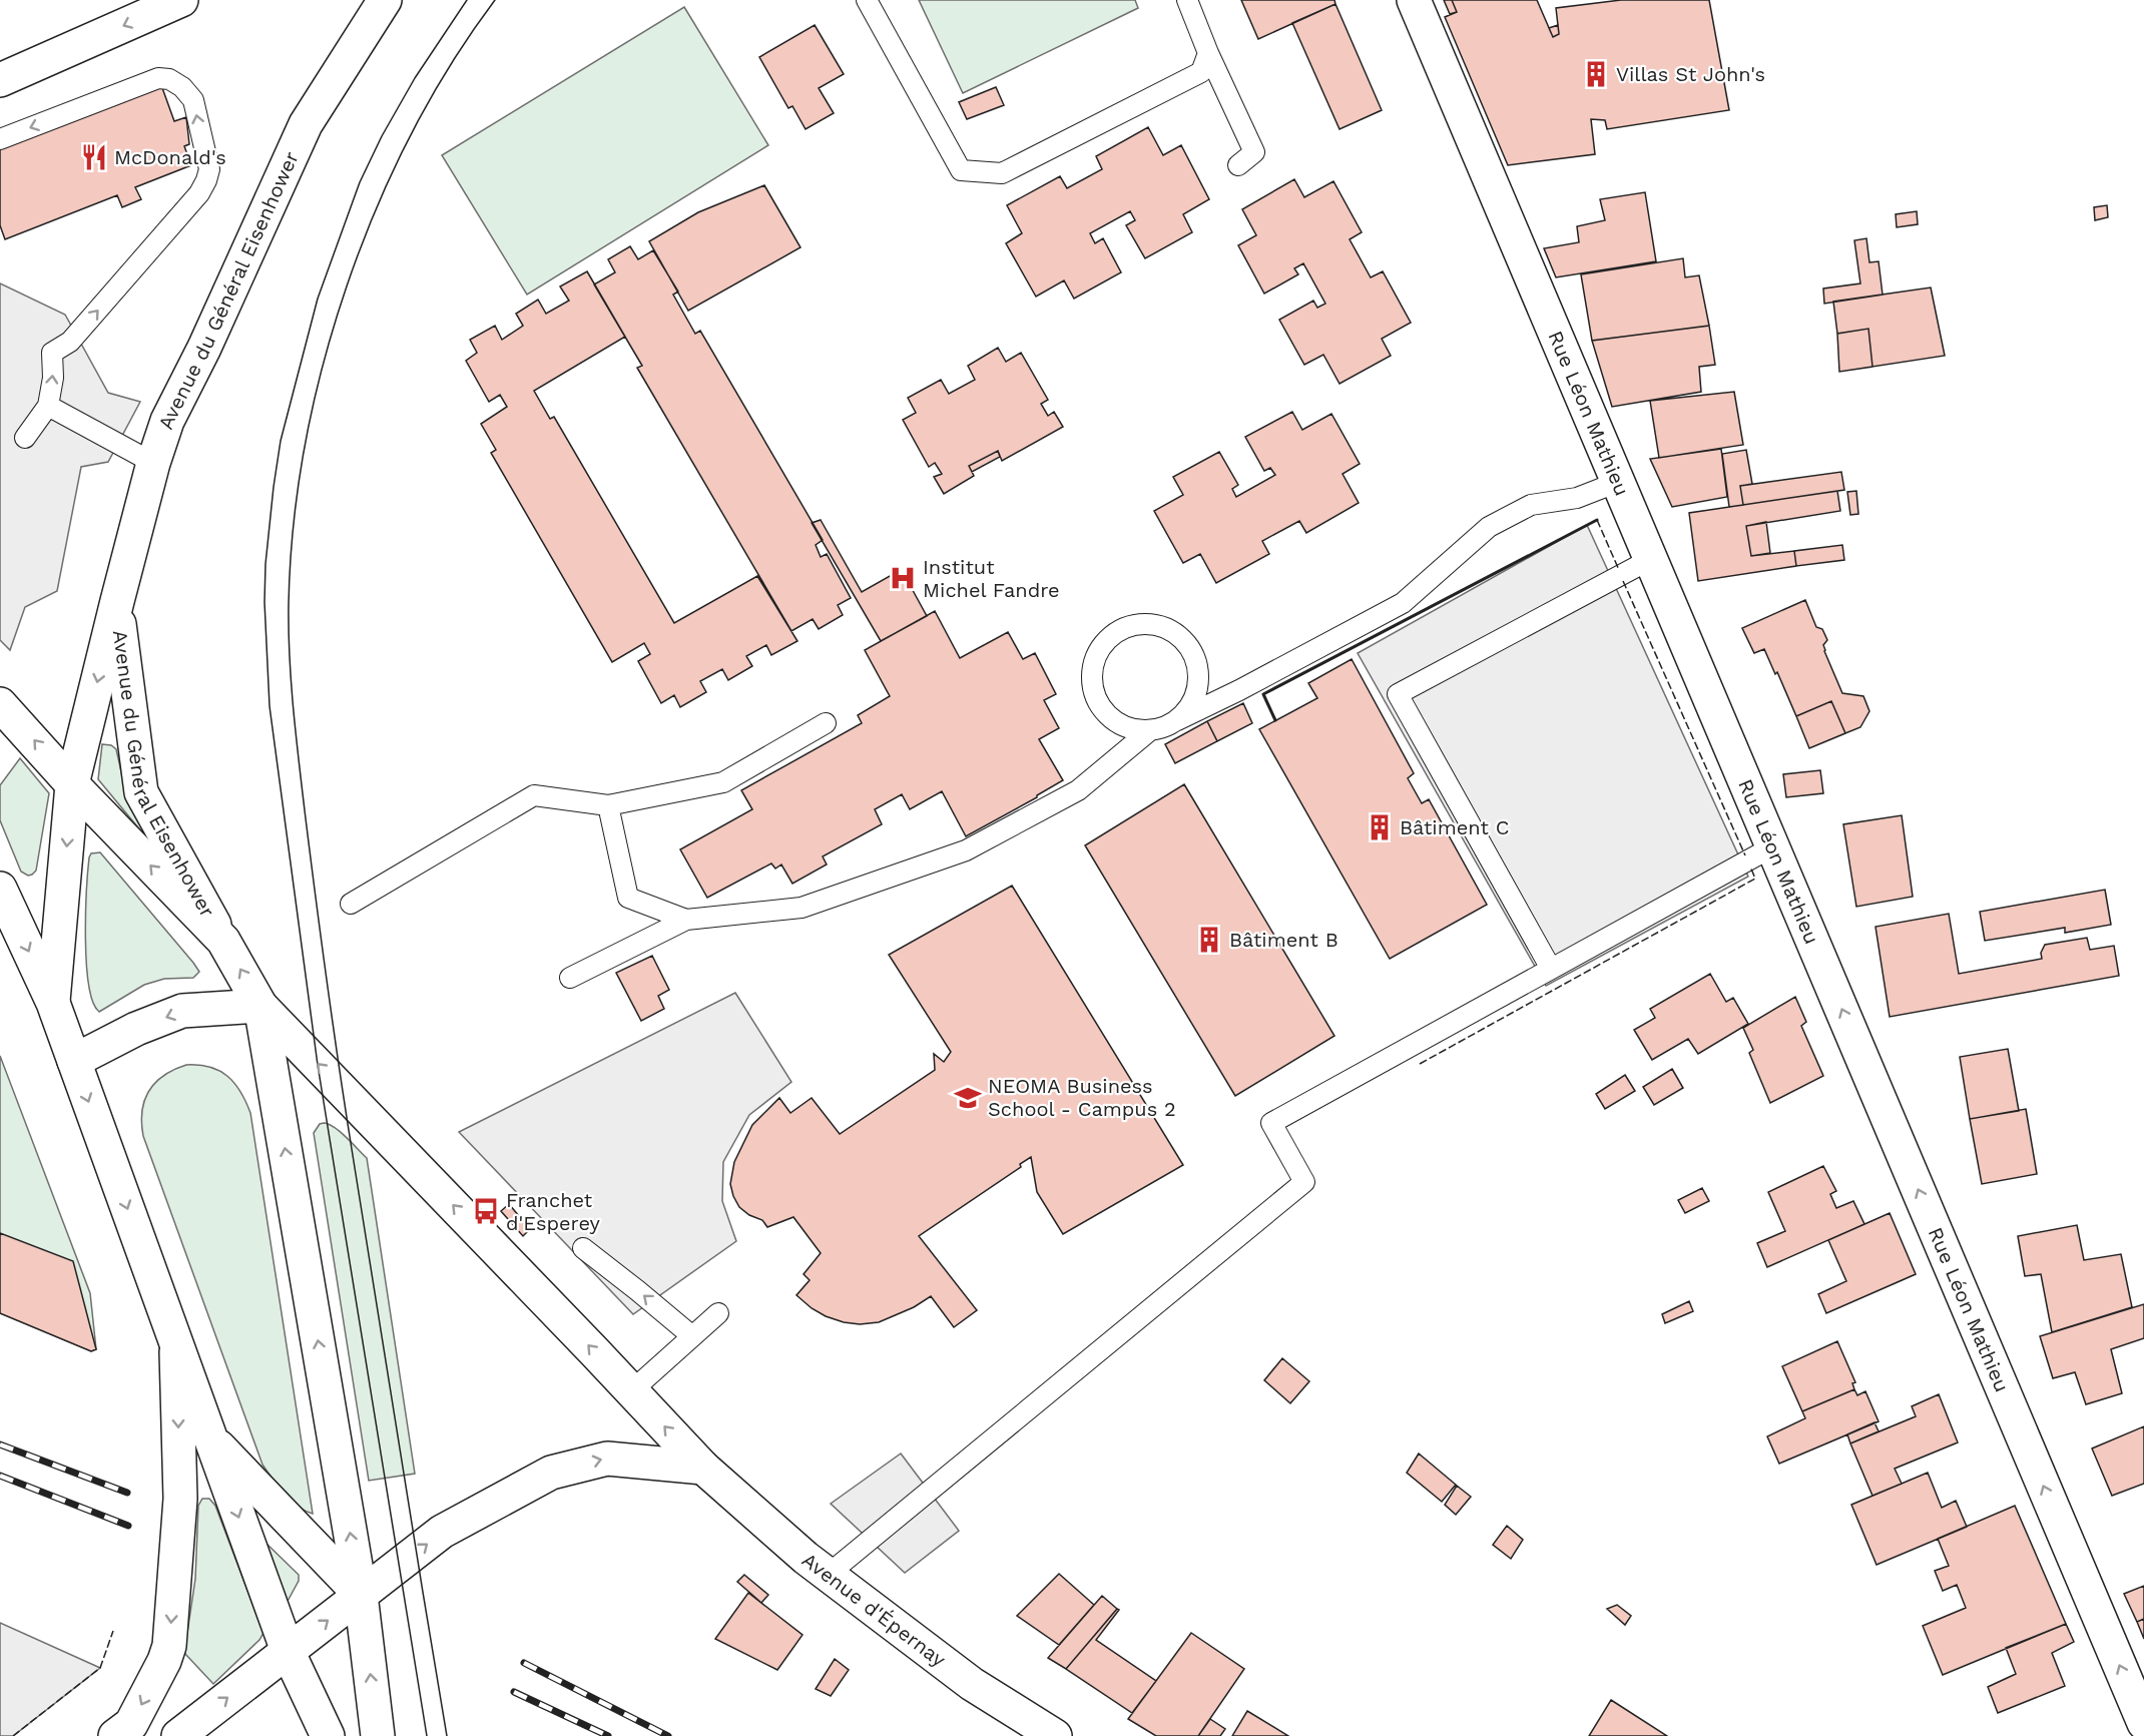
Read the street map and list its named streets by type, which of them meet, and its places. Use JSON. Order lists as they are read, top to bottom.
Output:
{
  "streets": {
    "main road": ["Avenue du Général Eisenhower", "Rue Léon Mathieu", "Avenue d'Épernay"]
  },
  "one_way": ["Rue Léon Mathieu"],
  "places": {
    "building": ["Villas St John's", "Bâtiment C", "Bâtiment B"],
    "restaurant": ["McDonald's"],
    "hospital": ["Institut Michel Fandre"],
    "school or university": ["NEOMA Business School - Campus 2"],
    "bus stop": ["Franchet d'Esperey"]
  }
}
